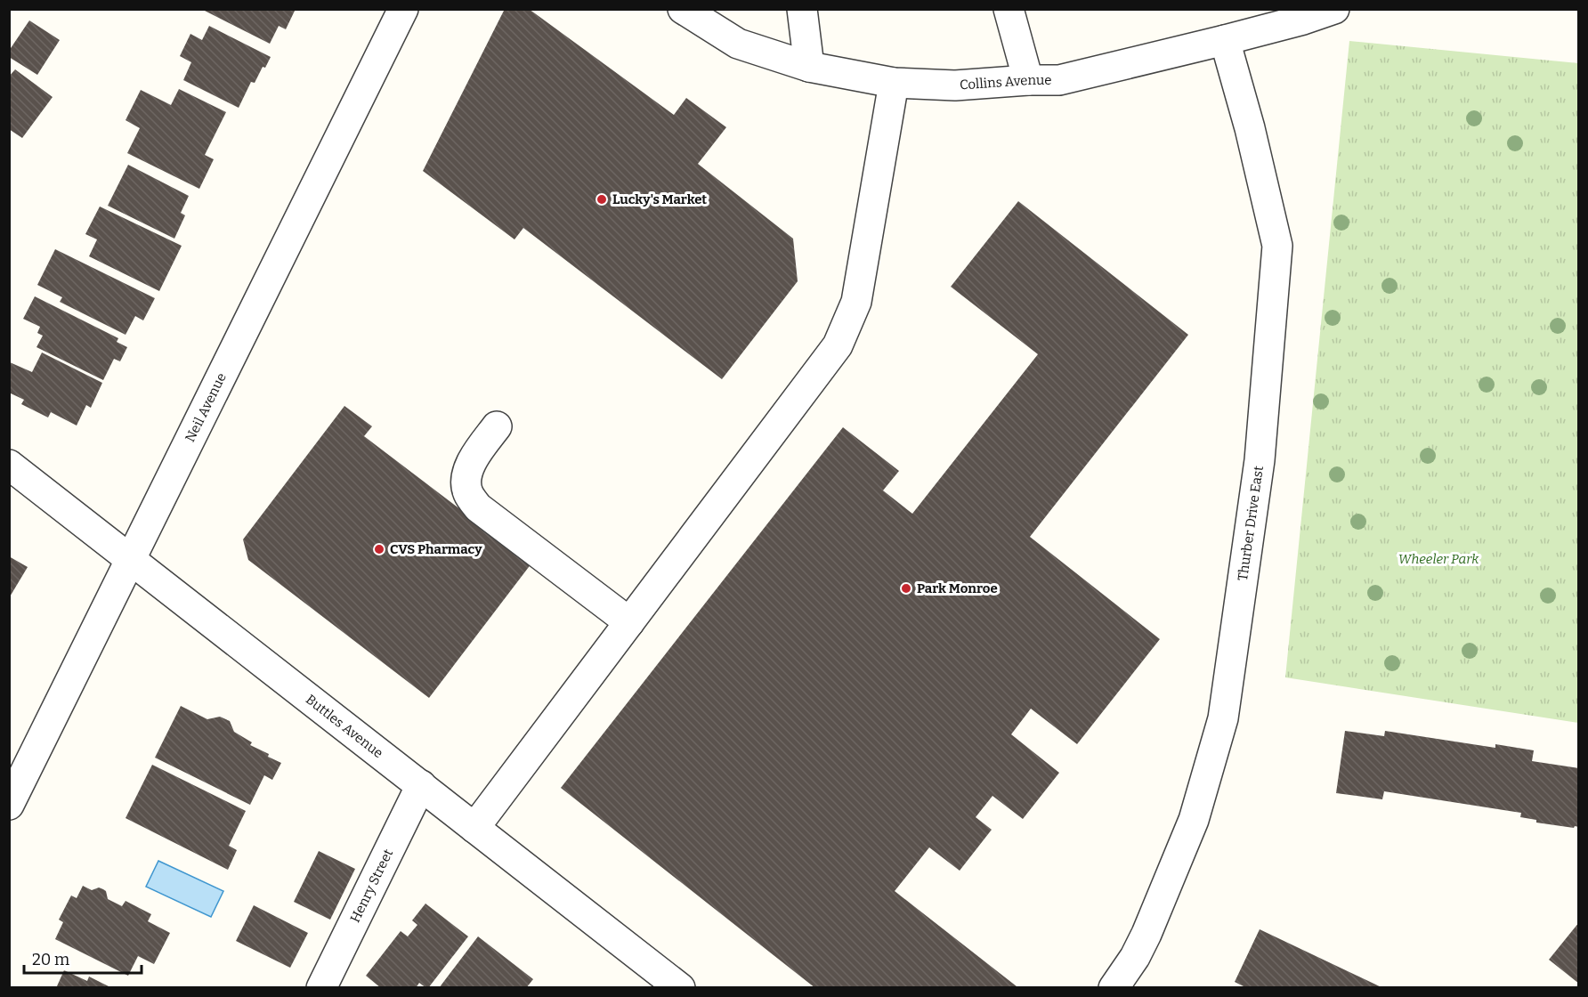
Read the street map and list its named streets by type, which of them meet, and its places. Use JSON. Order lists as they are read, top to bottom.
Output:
{
  "streets": {
    "street": [
      "Collins Avenue",
      "Neil Avenue",
      "Thurber Drive East",
      "Buttles Avenue",
      "Henry Street"
    ]
  },
  "crossings": [
    ["Collins Avenue", "Thurber Drive East"],
    ["Neil Avenue", "Buttles Avenue"],
    ["Buttles Avenue", "Henry Street"]
  ],
  "parks": ["Wheeler Park"],
  "places": ["Lucky's Market", "CVS Pharmacy", "Park Monroe"],
  "scale_bar": "20 m"
}
